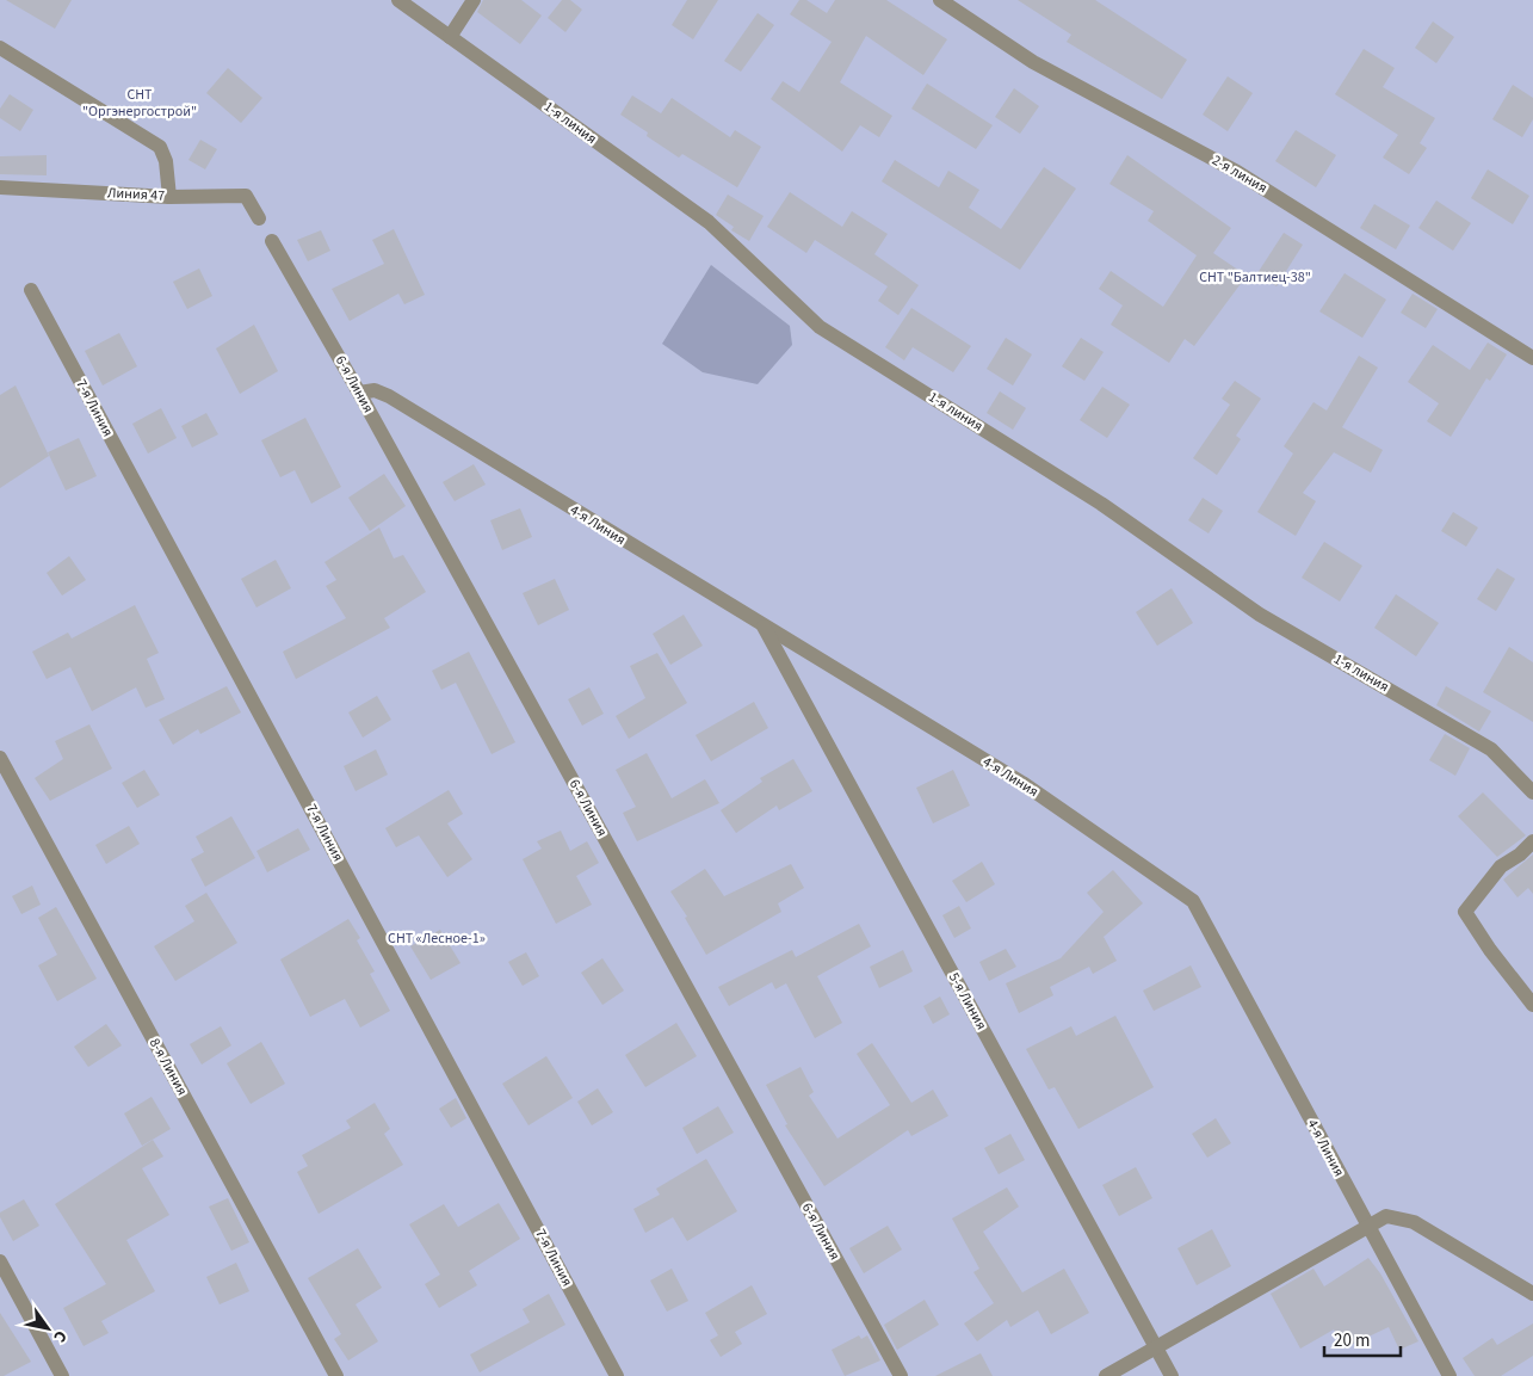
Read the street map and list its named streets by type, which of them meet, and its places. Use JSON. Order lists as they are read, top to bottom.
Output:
{
  "streets": {
    "street": [
      "1-я линия",
      "2-я линия",
      "Линия 47",
      "6-я Линия",
      "7-я Линия",
      "4-я Линия",
      "5-я Линия",
      "8-я Линия"
    ]
  },
  "crossings": [
    ["6-я Линия", "4-я Линия"],
    ["4-я Линия", "5-я Линия"]
  ],
  "parks": ["СНТ \"Оргэнергострой\"", "СНТ \"Балтиец-38\"", "СНТ «Лесное-1»"],
  "scale_bar": "20 m",
  "north": "bottom right"
}
